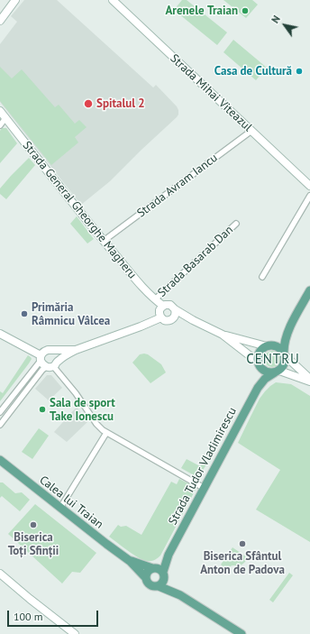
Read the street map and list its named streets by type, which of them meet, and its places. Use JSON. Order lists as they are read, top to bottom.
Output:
{
  "streets": {
    "main road": ["Strada Tudor Vladimirescu", "Calea lui Traian"],
    "street": [
      "Strada Mihai Viteazul",
      "Strada Avram Iancu",
      "Strada General Gheorghe Magheru",
      "Strada Basarab Dan"
    ]
  },
  "crossings": [
    ["Strada Mihai Viteazul", "Strada Avram Iancu"],
    ["Strada Avram Iancu", "Strada General Gheorghe Magheru"],
    ["Strada General Gheorghe Magheru", "Strada Basarab Dan"],
    ["Strada Tudor Vladimirescu", "Calea lui Traian"]
  ],
  "districts": ["CENTRU"],
  "places": [
    "Arenele Traian",
    "Casa de Cultură",
    "Spitalul 2",
    "Primăria Râmnicu Vâlcea",
    "Sala de sport Take Ionescu",
    "Biserica Toți Sfinții",
    "Biserica Sfântul Anton de Padova"
  ],
  "scale_bar": "100 m",
  "north": "top left"
}
